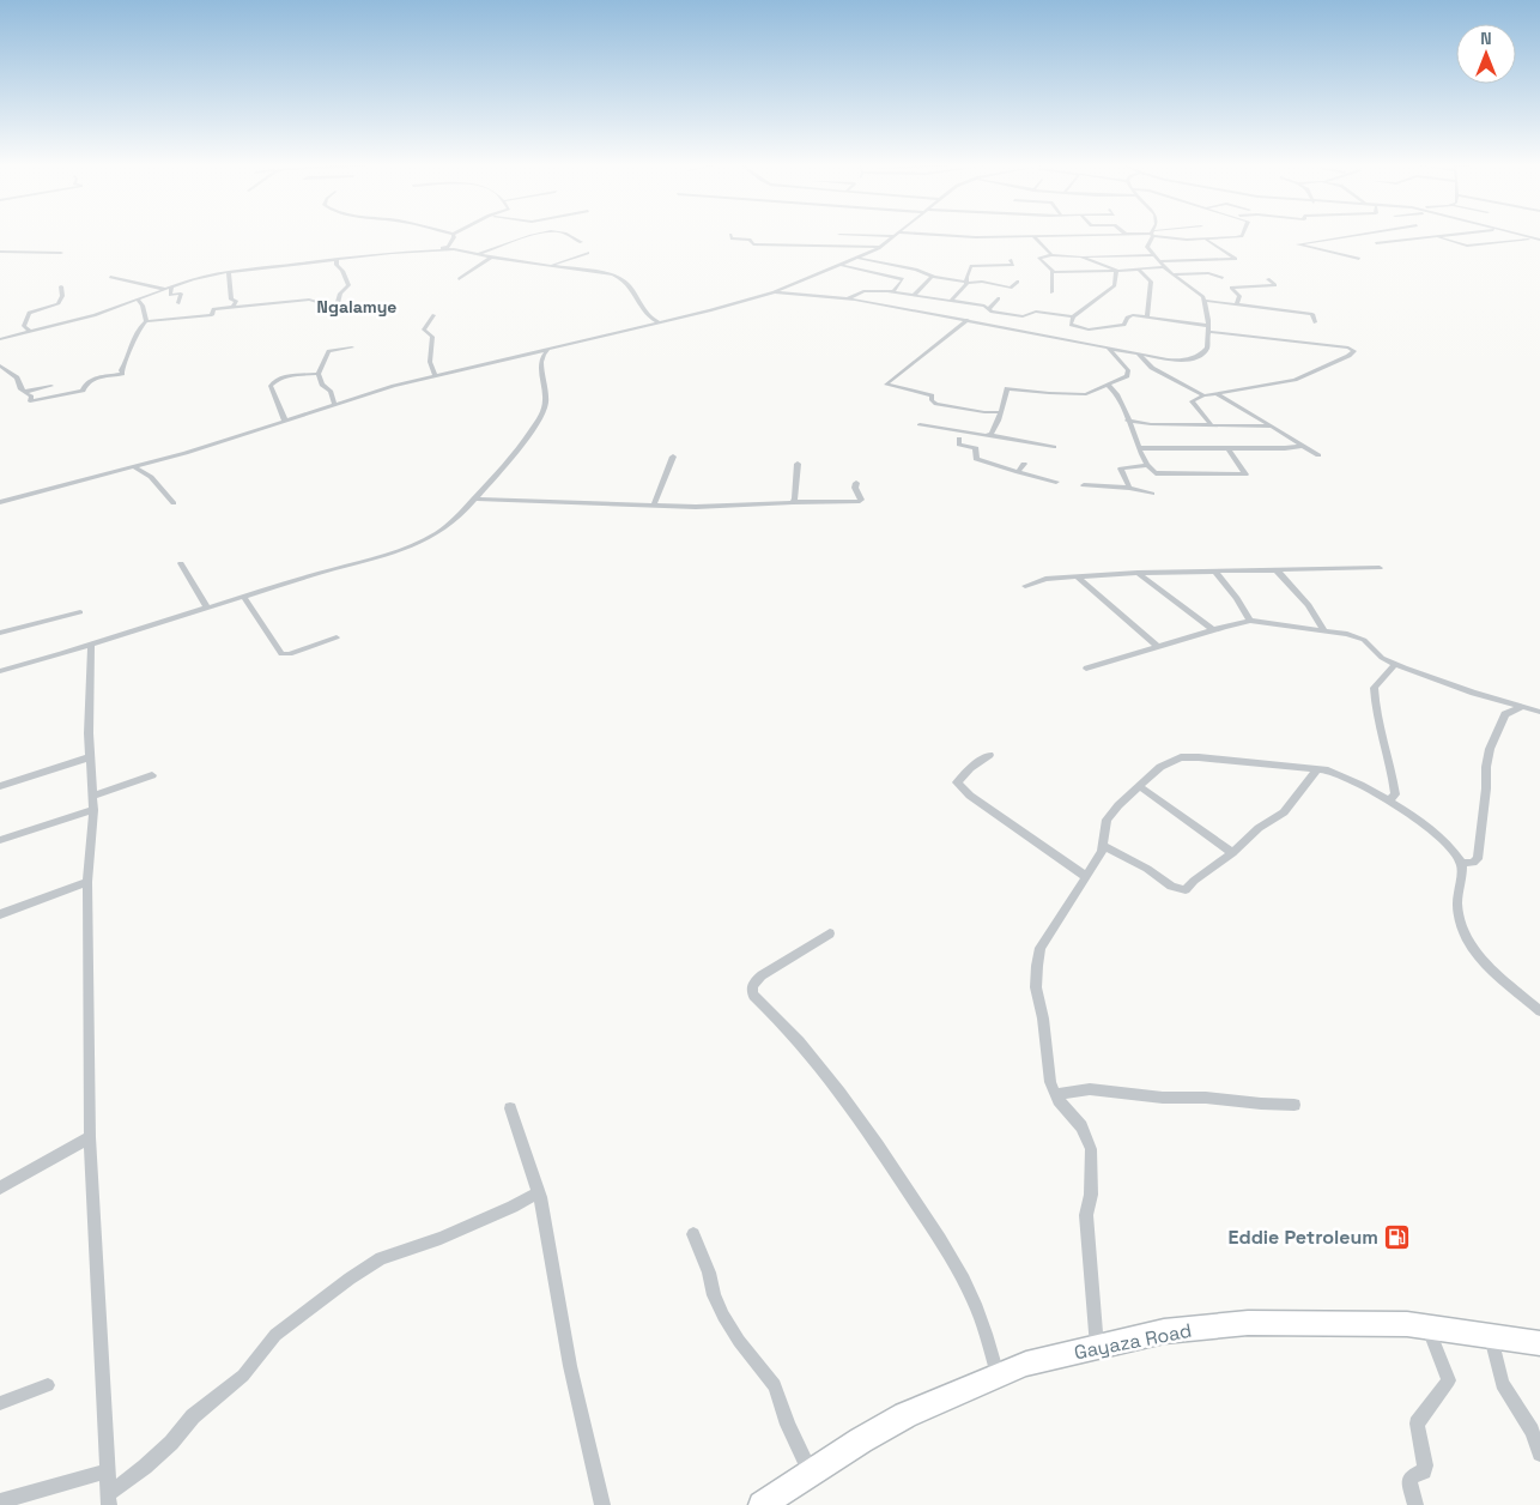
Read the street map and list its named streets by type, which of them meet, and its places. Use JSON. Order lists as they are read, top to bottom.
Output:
{
  "streets": {
    "main road": ["Gayaza Road"]
  },
  "districts": ["Ngalamye"],
  "places": {
    "fuel station": ["Eddie Petroleum"]
  },
  "north": "top"
}
